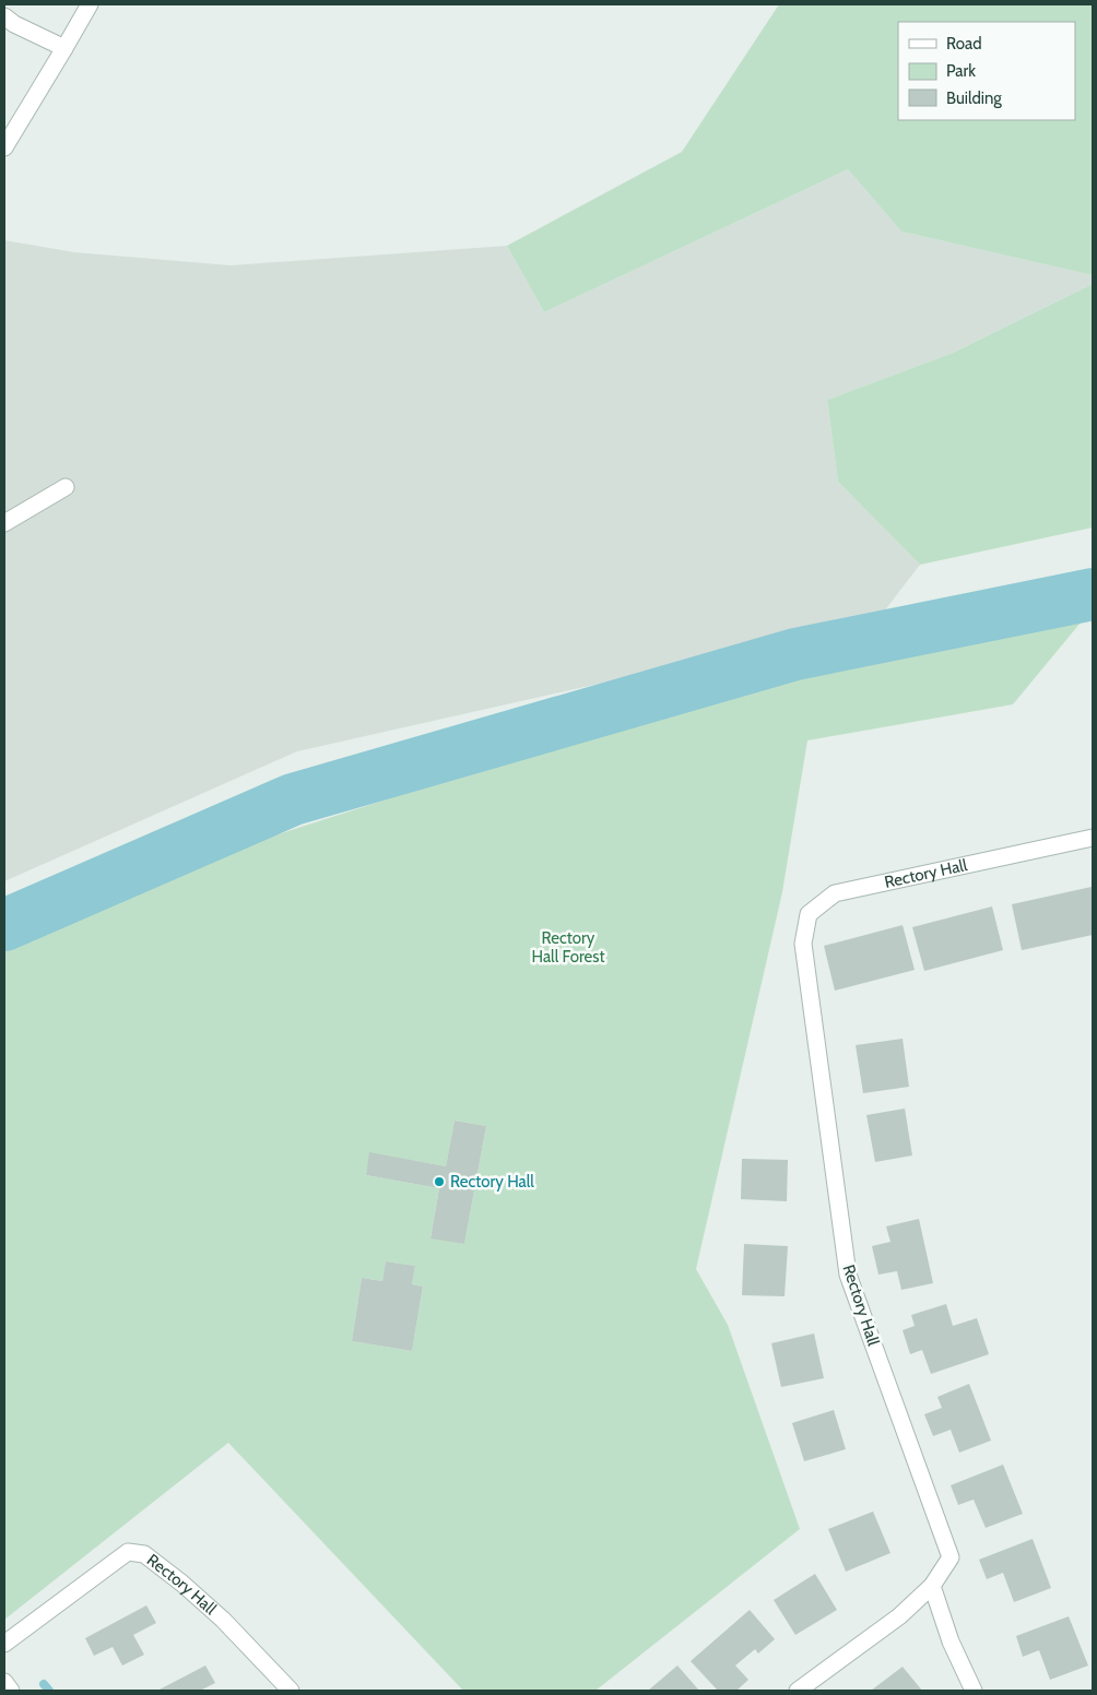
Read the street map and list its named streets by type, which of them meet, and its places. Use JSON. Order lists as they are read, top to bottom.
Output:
{
  "streets": {
    "street": ["Rectory Hall"]
  },
  "parks": ["Rectory Hall Forest"],
  "places": ["Rectory Hall"],
  "legend": ["Road", "Park", "Building"]
}
